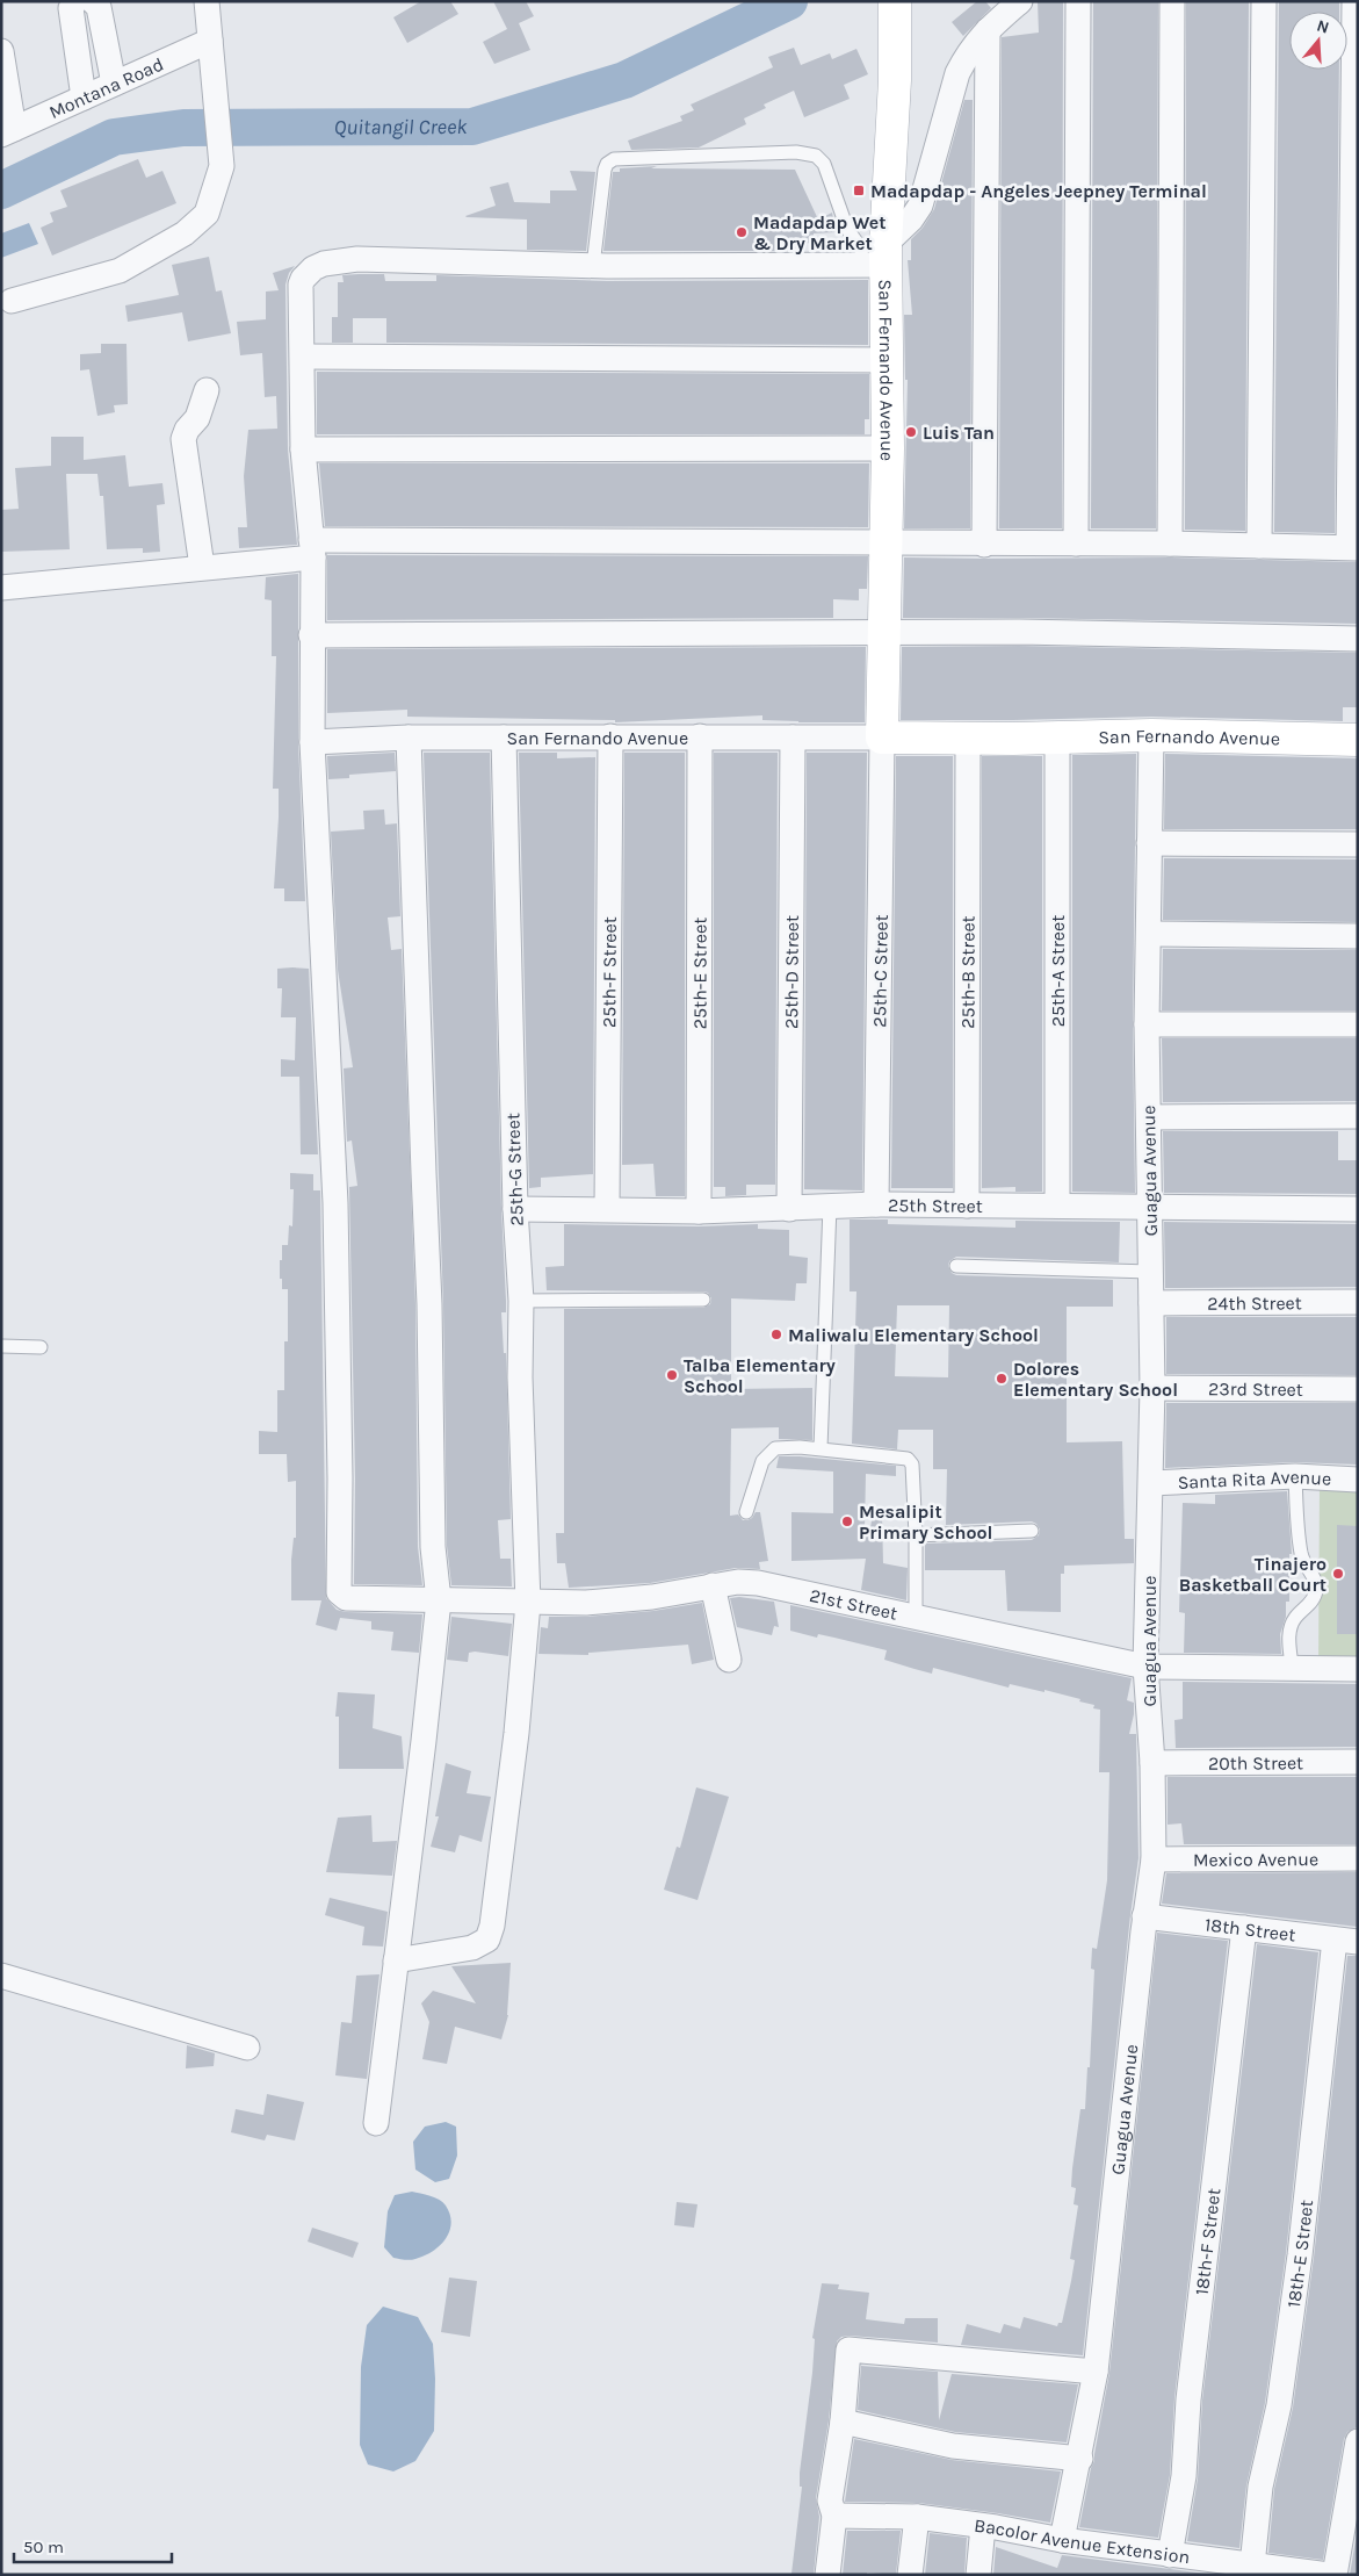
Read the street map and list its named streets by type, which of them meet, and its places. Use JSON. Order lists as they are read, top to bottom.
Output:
{
  "streets": {
    "main road": ["San Fernando Avenue"],
    "street": [
      "Montana Road",
      "25th-C Street",
      "25th-A Street",
      "25th-B Street",
      "25th-F Street",
      "25th-E Street",
      "25th-D Street",
      "25th-G Street",
      "Guagua Avenue",
      "25th Street",
      "24th Street",
      "23rd Street",
      "Santa Rita Avenue",
      "21st Street",
      "20th Street",
      "Mexico Avenue",
      "18th Street",
      "18th-F Street",
      "18th-E Street",
      "Bacolor Avenue Extension"
    ]
  },
  "crossings": [
    ["San Fernando Avenue", "25th-C Street"],
    ["San Fernando Avenue", "25th-A Street"],
    ["San Fernando Avenue", "25th-B Street"],
    ["San Fernando Avenue", "25th-F Street"],
    ["San Fernando Avenue", "25th-E Street"],
    ["San Fernando Avenue", "25th-D Street"],
    ["San Fernando Avenue", "25th-G Street"],
    ["San Fernando Avenue", "Guagua Avenue"],
    ["San Fernando Avenue", "21st Street"],
    ["25th-C Street", "25th Street"],
    ["25th-A Street", "25th Street"],
    ["25th-B Street", "25th Street"],
    ["25th-F Street", "25th Street"],
    ["25th-E Street", "25th Street"],
    ["25th-D Street", "25th Street"],
    ["25th-G Street", "25th Street"],
    ["25th-G Street", "21st Street"],
    ["Guagua Avenue", "25th Street"],
    ["Guagua Avenue", "24th Street"],
    ["Guagua Avenue", "23rd Street"],
    ["Guagua Avenue", "Santa Rita Avenue"],
    ["Guagua Avenue", "21st Street"],
    ["Guagua Avenue", "20th Street"],
    ["Guagua Avenue", "Mexico Avenue"],
    ["Guagua Avenue", "18th Street"],
    ["Guagua Avenue", "Bacolor Avenue Extension"],
    ["18th Street", "18th-F Street"],
    ["18th Street", "18th-E Street"],
    ["18th-F Street", "Bacolor Avenue Extension"],
    ["18th-E Street", "Bacolor Avenue Extension"]
  ],
  "water": ["Quitangil Creek"],
  "places": {
    "transit": ["Madapdap - Angeles Jeepney Terminal"],
    "other": [
      "Madapdap Wet & Dry Market",
      "Luis Tan",
      "Maliwalu Elementary School",
      "Talba Elementary School",
      "Dolores Elementary School",
      "Mesalipit Primary School",
      "Tinajero Basketball Court"
    ]
  },
  "scale_bar": "50 m",
  "north": "top"
}
